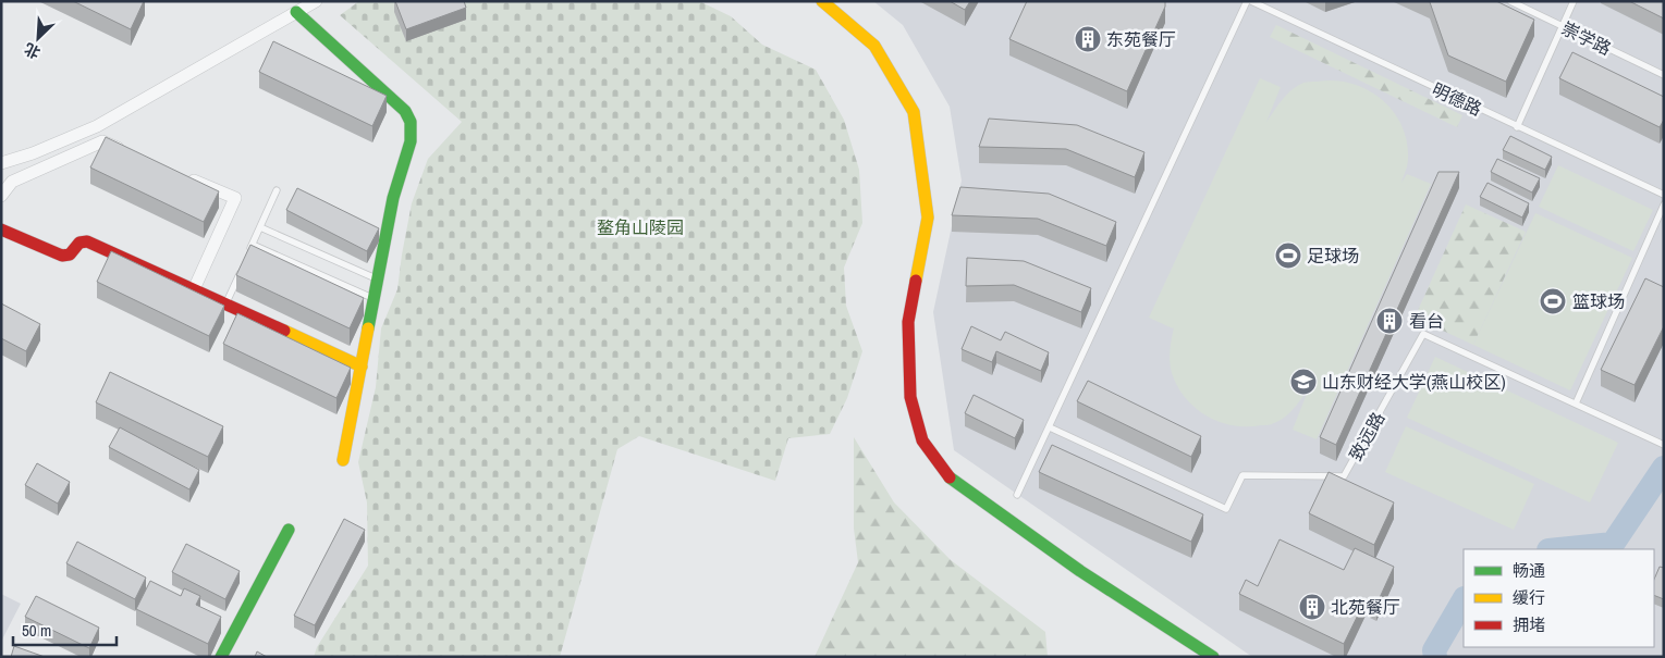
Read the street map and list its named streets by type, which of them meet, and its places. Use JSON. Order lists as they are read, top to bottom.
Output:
{
  "streets": {
    "lane": ["崇学路", "明德路", "致远路"]
  },
  "parks": ["鳌角山陵园"],
  "places": {
    "building": ["东苑餐厅", "看台", "北苑餐厅"],
    "sports": ["足球场", "篮球场"],
    "school or university": ["山东财经大学(燕山校区)"]
  },
  "legend": ["畅通", "缓行", "拥堵"],
  "scale_bar": "50 m",
  "north": "bottom left"
}
